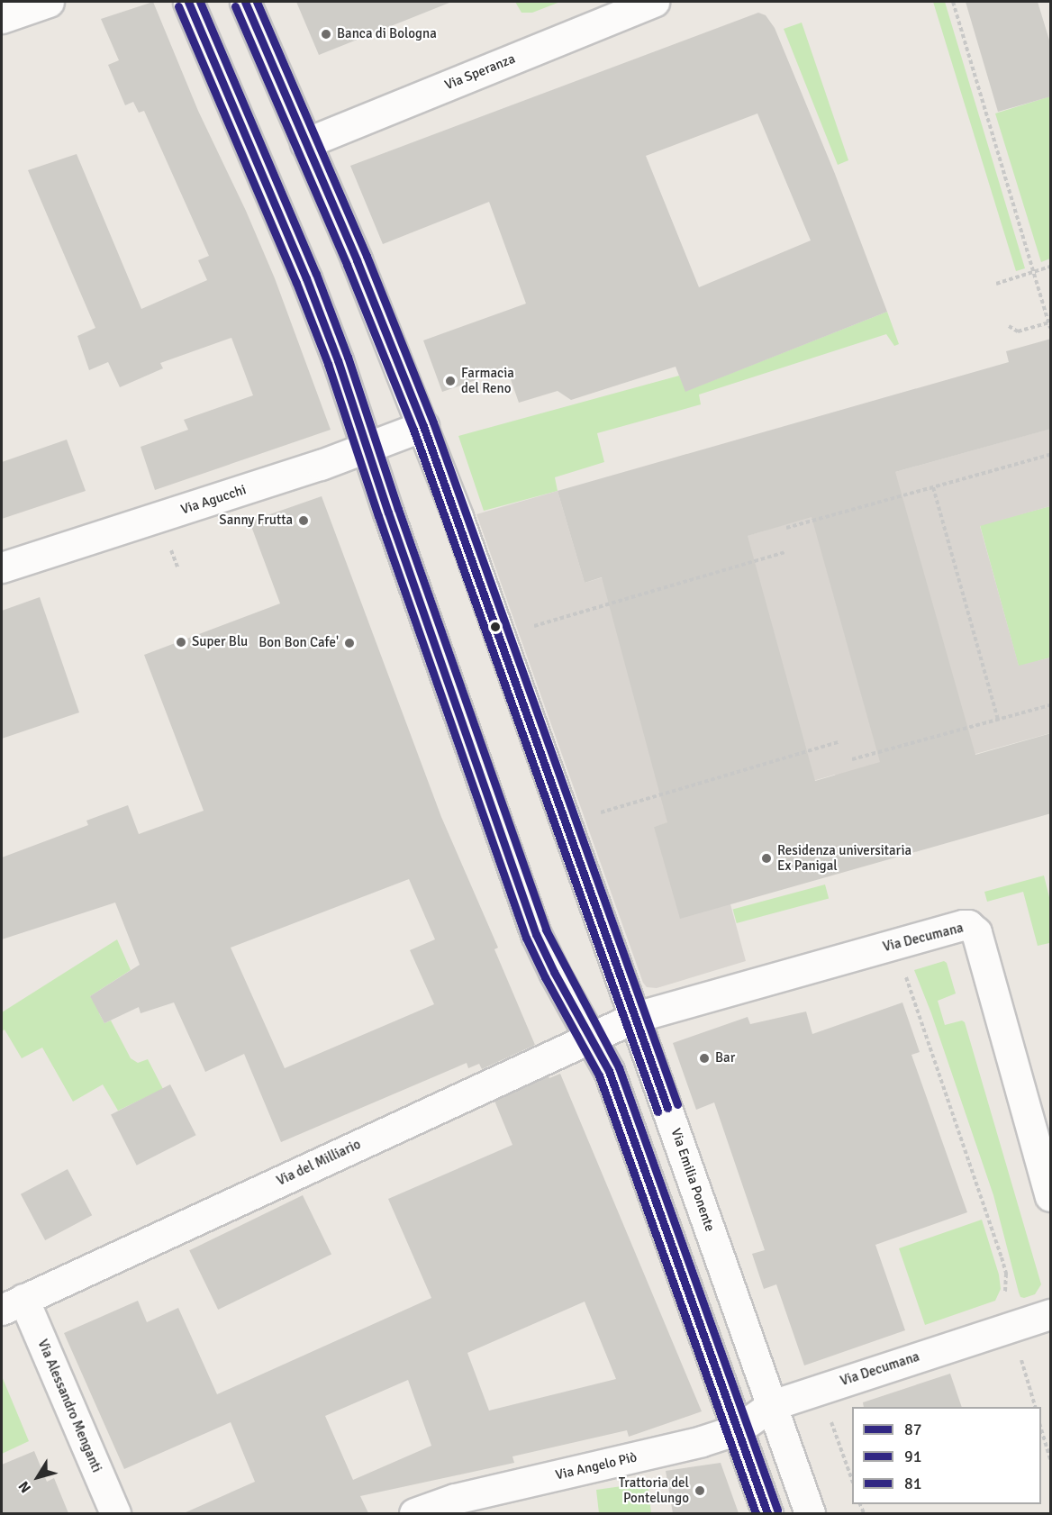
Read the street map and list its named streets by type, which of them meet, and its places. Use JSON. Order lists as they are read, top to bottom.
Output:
{
  "streets": {
    "main road": [
      "Via Speranza",
      "Via Agucchi",
      "Via Decumana",
      "Via del Milliario",
      "Via Emilia Ponente",
      "Via Alessandro Menganti",
      "Via Angelo Piò"
    ]
  },
  "crossings": [
    ["Via Speranza", "Via Emilia Ponente"],
    ["Via Agucchi", "Via Emilia Ponente"],
    ["Via Decumana", "Via del Milliario"],
    ["Via Decumana", "Via Emilia Ponente"],
    ["Via Decumana", "Via Angelo Piò"],
    ["Via del Milliario", "Via Emilia Ponente"],
    ["Via del Milliario", "Via Alessandro Menganti"],
    ["Via Emilia Ponente", "Via Angelo Piò"]
  ],
  "places": [
    "Banca di Bologna",
    "Farmacia del Reno",
    "Sanny Frutta",
    "Super Blu",
    "Bon Bon Cafe'",
    "Residenza universitaria Ex Panigal",
    "Bar",
    "Trattoria del Pontelungo"
  ],
  "lines": ["transit line 87", "transit line 81", "transit line 91"],
  "legend": ["87", "91", "81"],
  "north": "bottom left"
}
